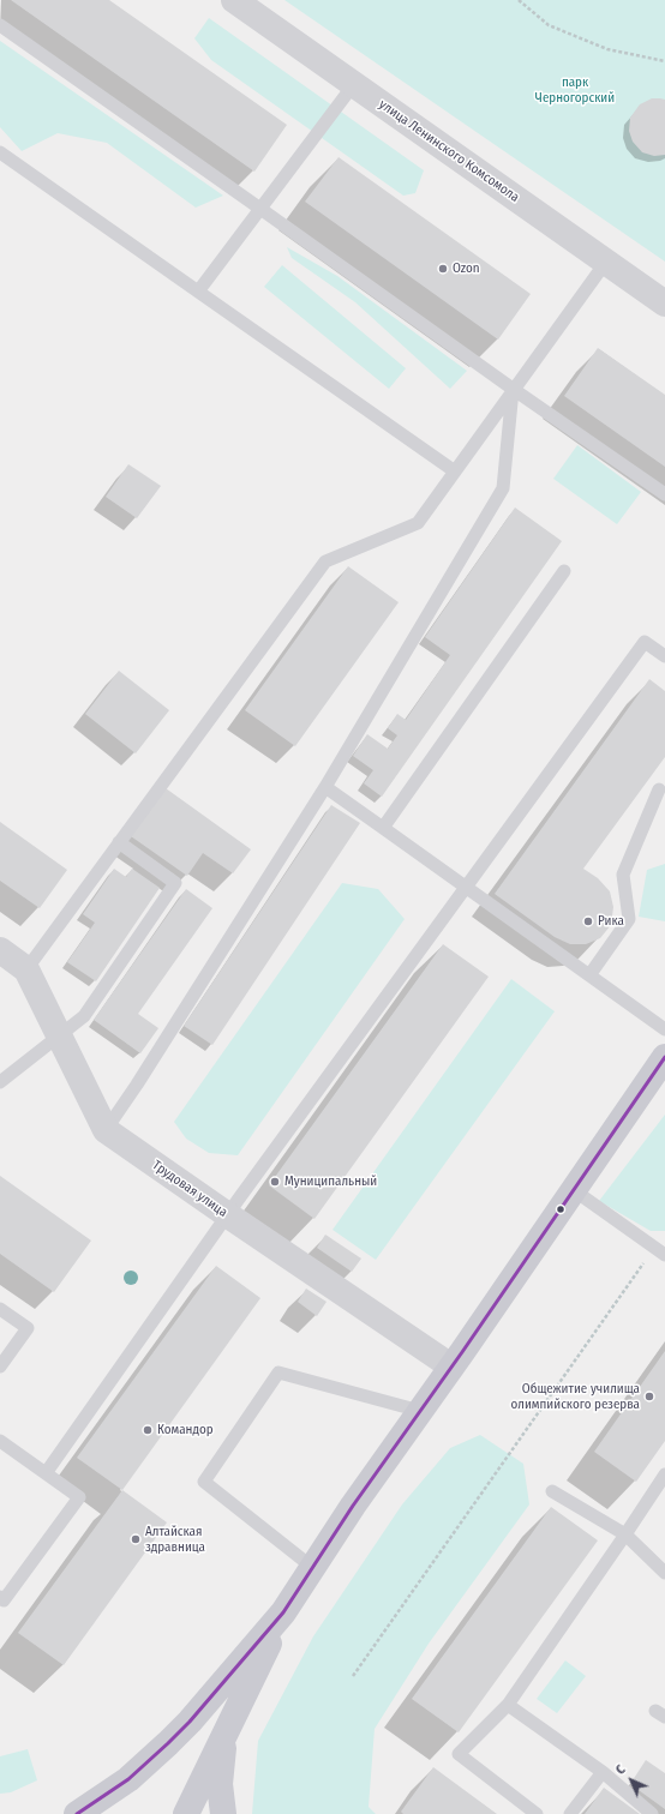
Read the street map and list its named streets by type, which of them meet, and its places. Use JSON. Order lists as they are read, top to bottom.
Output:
{
  "streets": {
    "street": ["улица Ленинского Комсомола", "Трудовая улица"]
  },
  "parks": ["парк Черногорский"],
  "places": [
    "Ozon",
    "Рика",
    "Муниципальный",
    "Общежитие училища олимпийского резерва",
    "Командор",
    "Алтайская здравница"
  ],
  "north": "top left"
}
